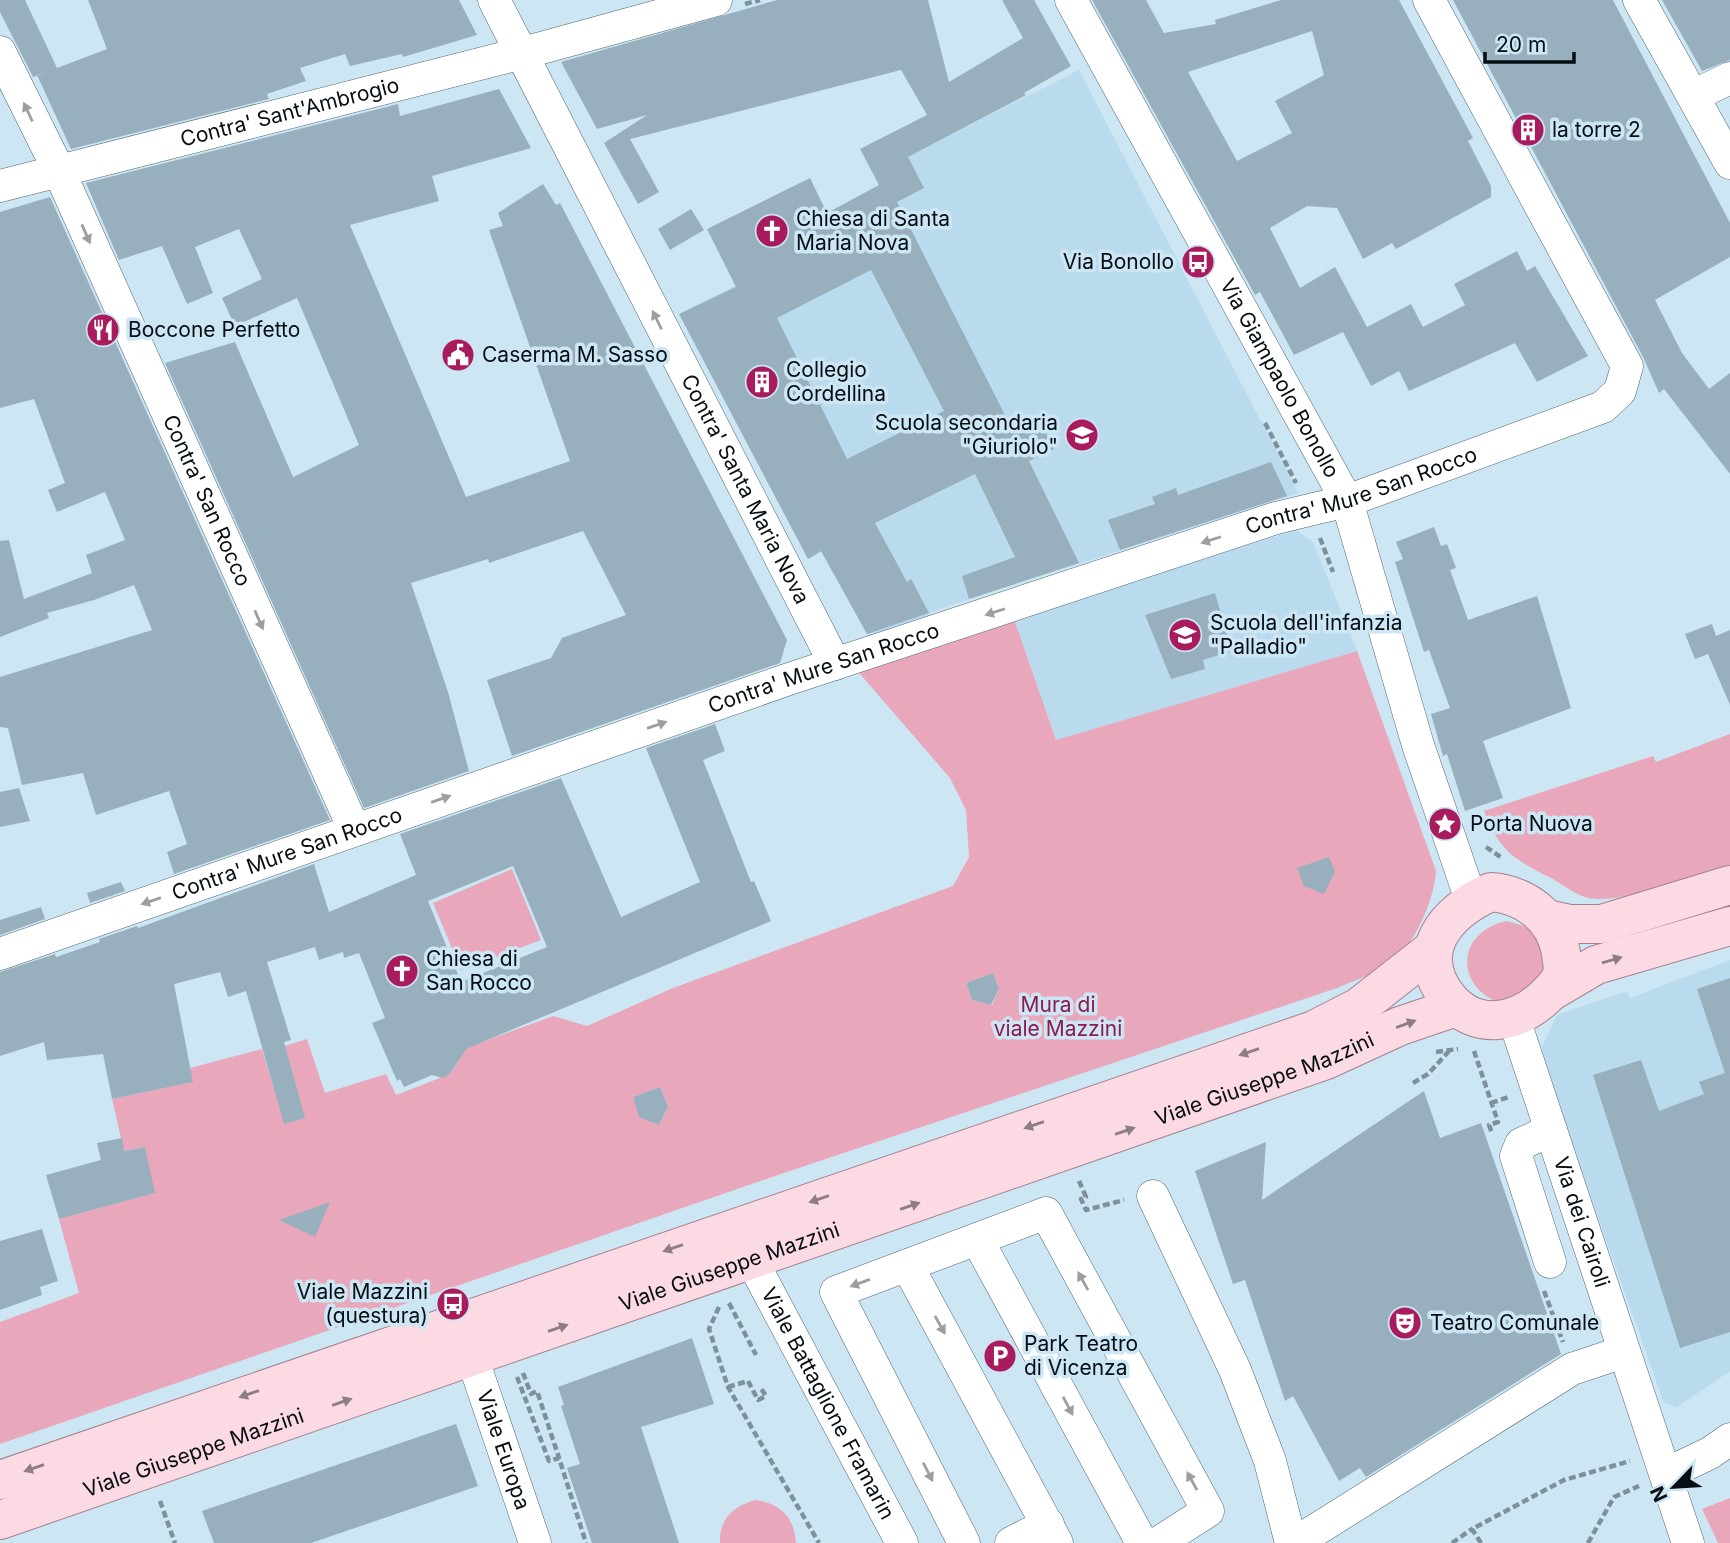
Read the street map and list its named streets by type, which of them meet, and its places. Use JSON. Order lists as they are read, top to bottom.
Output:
{
  "streets": {
    "main road": ["Viale Giuseppe Mazzini"],
    "street": [
      "Contra' Sant'Ambrogio",
      "Via Giampaolo Bonollo",
      "Contra' Santa Maria Nova",
      "Contra' Mure San Rocco",
      "Contra' San Rocco",
      "Via dei Cairoli",
      "Viale Battaglione Framarin",
      "Viale Europa"
    ]
  },
  "crossings": [
    ["Contra' Sant'Ambrogio", "Contra' Santa Maria Nova"],
    ["Contra' Sant'Ambrogio", "Contra' San Rocco"],
    ["Via Giampaolo Bonollo", "Contra' Mure San Rocco"],
    ["Via Giampaolo Bonollo", "Viale Giuseppe Mazzini"],
    ["Via Giampaolo Bonollo", "Via dei Cairoli"],
    ["Contra' Santa Maria Nova", "Contra' Mure San Rocco"],
    ["Contra' Mure San Rocco", "Contra' San Rocco"],
    ["Viale Giuseppe Mazzini", "Via dei Cairoli"],
    ["Viale Giuseppe Mazzini", "Viale Battaglione Framarin"],
    ["Viale Giuseppe Mazzini", "Viale Europa"]
  ],
  "one_way": ["Contra' Santa Maria Nova"],
  "parks": ["Mura di viale Mazzini"],
  "places": {
    "building": ["la torre 2", "Collegio Cordellina"],
    "church": ["Chiesa di Santa Maria Nova", "Chiesa di San Rocco"],
    "bus stop": ["Via Bonollo", "Viale Mazzini (questura)"],
    "restaurant": ["Boccone Perfetto"],
    "public building": ["Caserma M. Sasso"],
    "school or university": ["Scuola secondaria \"Giuriolo\"", "Scuola dell'infanzia \"Palladio\""],
    "place": ["Porta Nuova"],
    "theatre": ["Teatro Comunale"],
    "parking": ["Park Teatro di Vicenza"]
  },
  "scale_bar": "20 m",
  "north": "bottom left"
}
